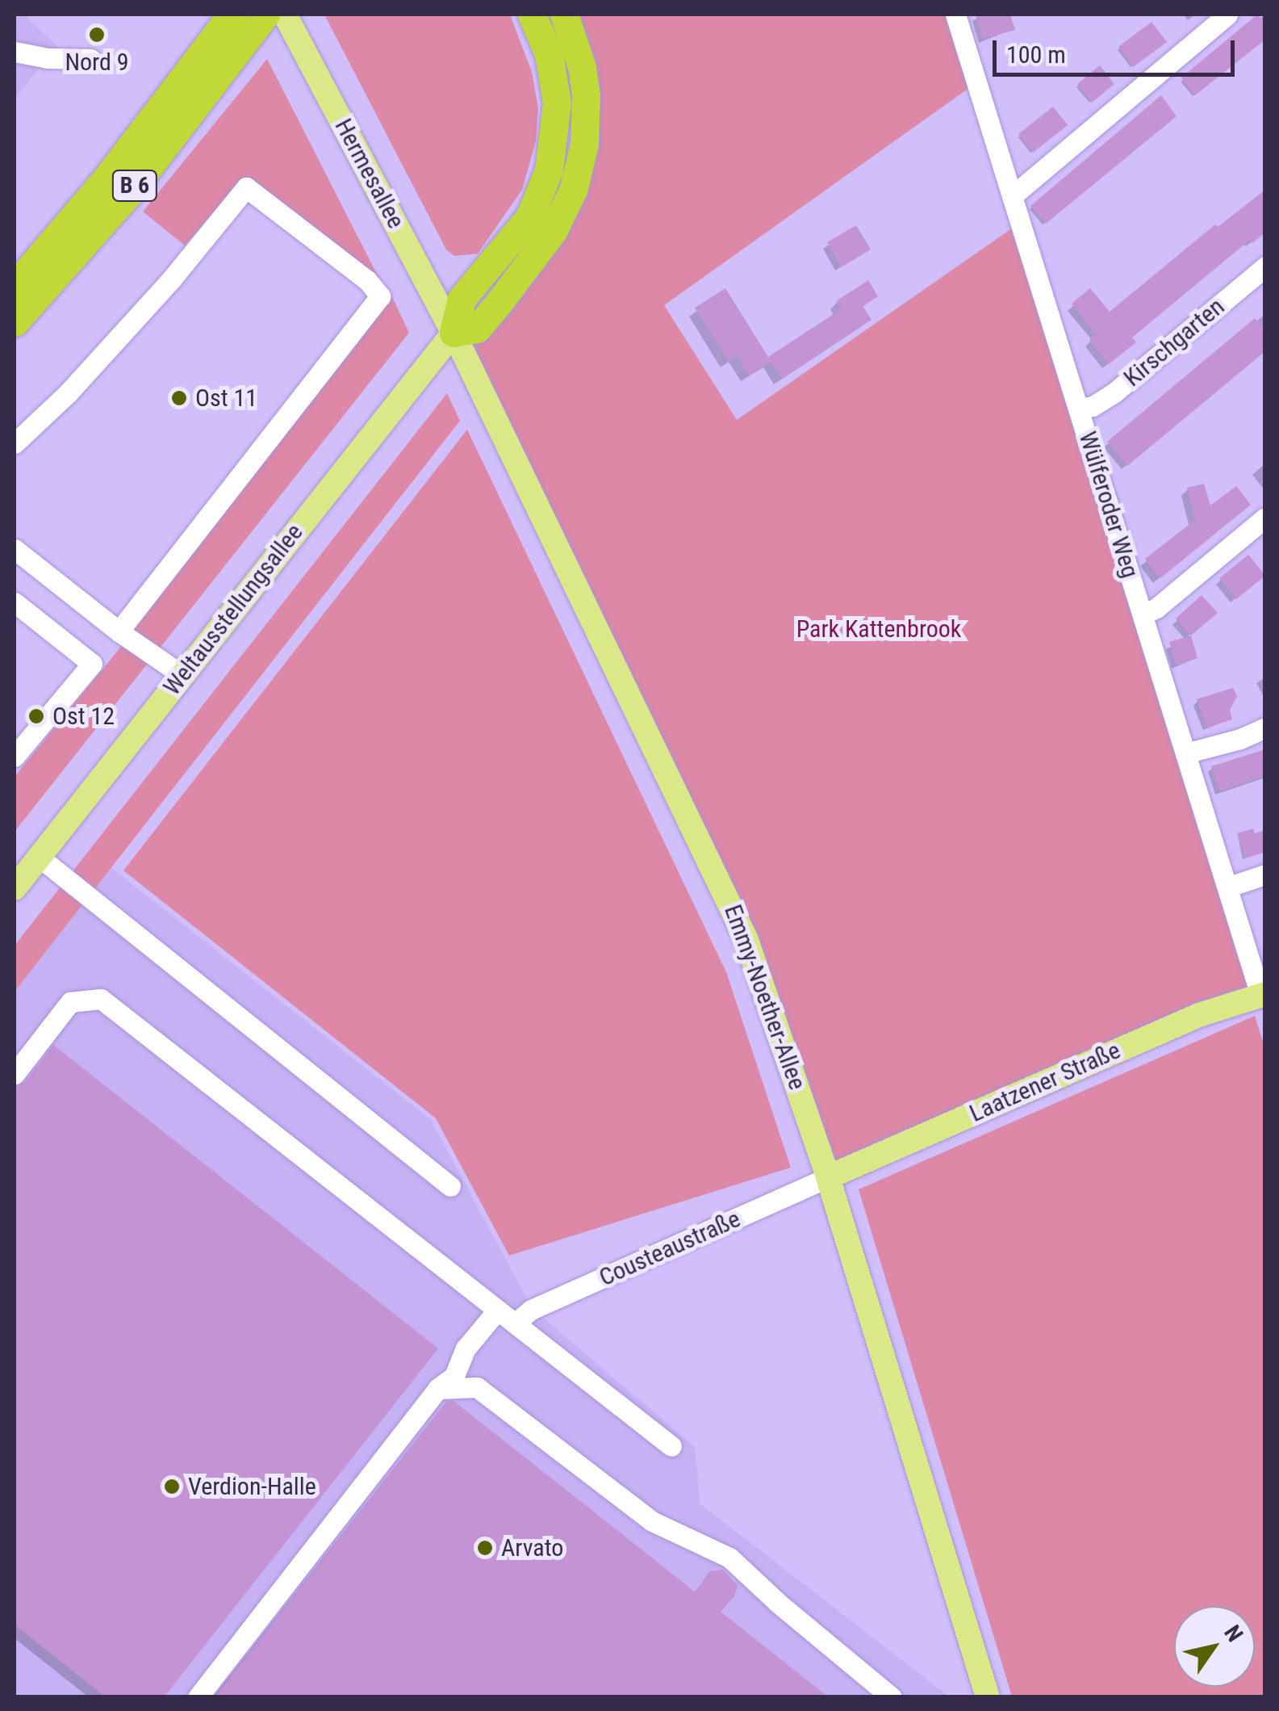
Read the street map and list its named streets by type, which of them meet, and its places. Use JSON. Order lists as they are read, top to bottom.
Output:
{
  "streets": {
    "highway": ["B 6"],
    "main road": [
      "Hermesallee",
      "Weltausstellungsallee",
      "Emmy-Noether-Allee",
      "Laatzener Straße"
    ],
    "street": ["Kirschgarten", "Wülferoder Weg", "Cousteaustraße"]
  },
  "crossings": [
    ["Hermesallee", "Weltausstellungsallee"],
    ["Hermesallee", "Emmy-Noether-Allee"],
    ["Kirschgarten", "Wülferoder Weg"],
    ["Wülferoder Weg", "Laatzener Straße"],
    ["Weltausstellungsallee", "Emmy-Noether-Allee"],
    ["Emmy-Noether-Allee", "Laatzener Straße"],
    ["Emmy-Noether-Allee", "Cousteaustraße"],
    ["Laatzener Straße", "Cousteaustraße"]
  ],
  "parks": ["Park Kattenbrook"],
  "places": [
    "Nord 9",
    "Ost 11",
    "Ost 12",
    "Verdion-Halle",
    "Arvato"
  ],
  "scale_bar": "100 m",
  "north": "top right"
}
